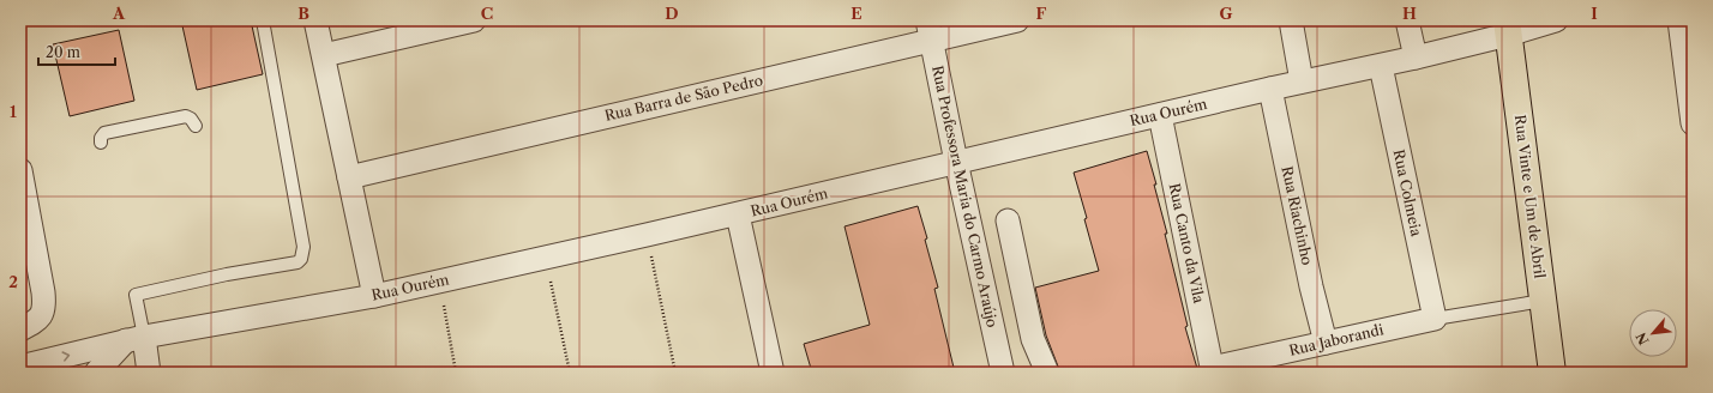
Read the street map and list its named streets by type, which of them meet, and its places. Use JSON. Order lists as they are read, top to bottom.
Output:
{
  "streets": {
    "main road": ["Rua Vinte e Um de Abril"],
    "street": [
      "Rua Barra de São Pedro",
      "Rua Ourém",
      "Rua Colmeia",
      "Rua Professora Maria do Carmo Araújo",
      "Rua Riachinho",
      "Rua Canto da Vila",
      "Rua Jaborandi"
    ]
  },
  "crossings": [
    ["Rua Barra de São Pedro", "Rua Professora Maria do Carmo Araújo"],
    ["Rua Ourém", "Rua Colmeia"],
    ["Rua Ourém", "Rua Professora Maria do Carmo Araújo"],
    ["Rua Ourém", "Rua Vinte e Um de Abril"],
    ["Rua Ourém", "Rua Riachinho"],
    ["Rua Ourém", "Rua Canto da Vila"],
    ["Rua Colmeia", "Rua Jaborandi"],
    ["Rua Riachinho", "Rua Jaborandi"],
    ["Rua Canto da Vila", "Rua Jaborandi"]
  ],
  "scale_bar": "20 m",
  "north": "bottom left",
  "grid": {
    "columns": [
      "A",
      "B",
      "C",
      "D",
      "E",
      "F",
      "G",
      "H",
      "I"
    ],
    "rows": ["1", "2"]
  }
}
